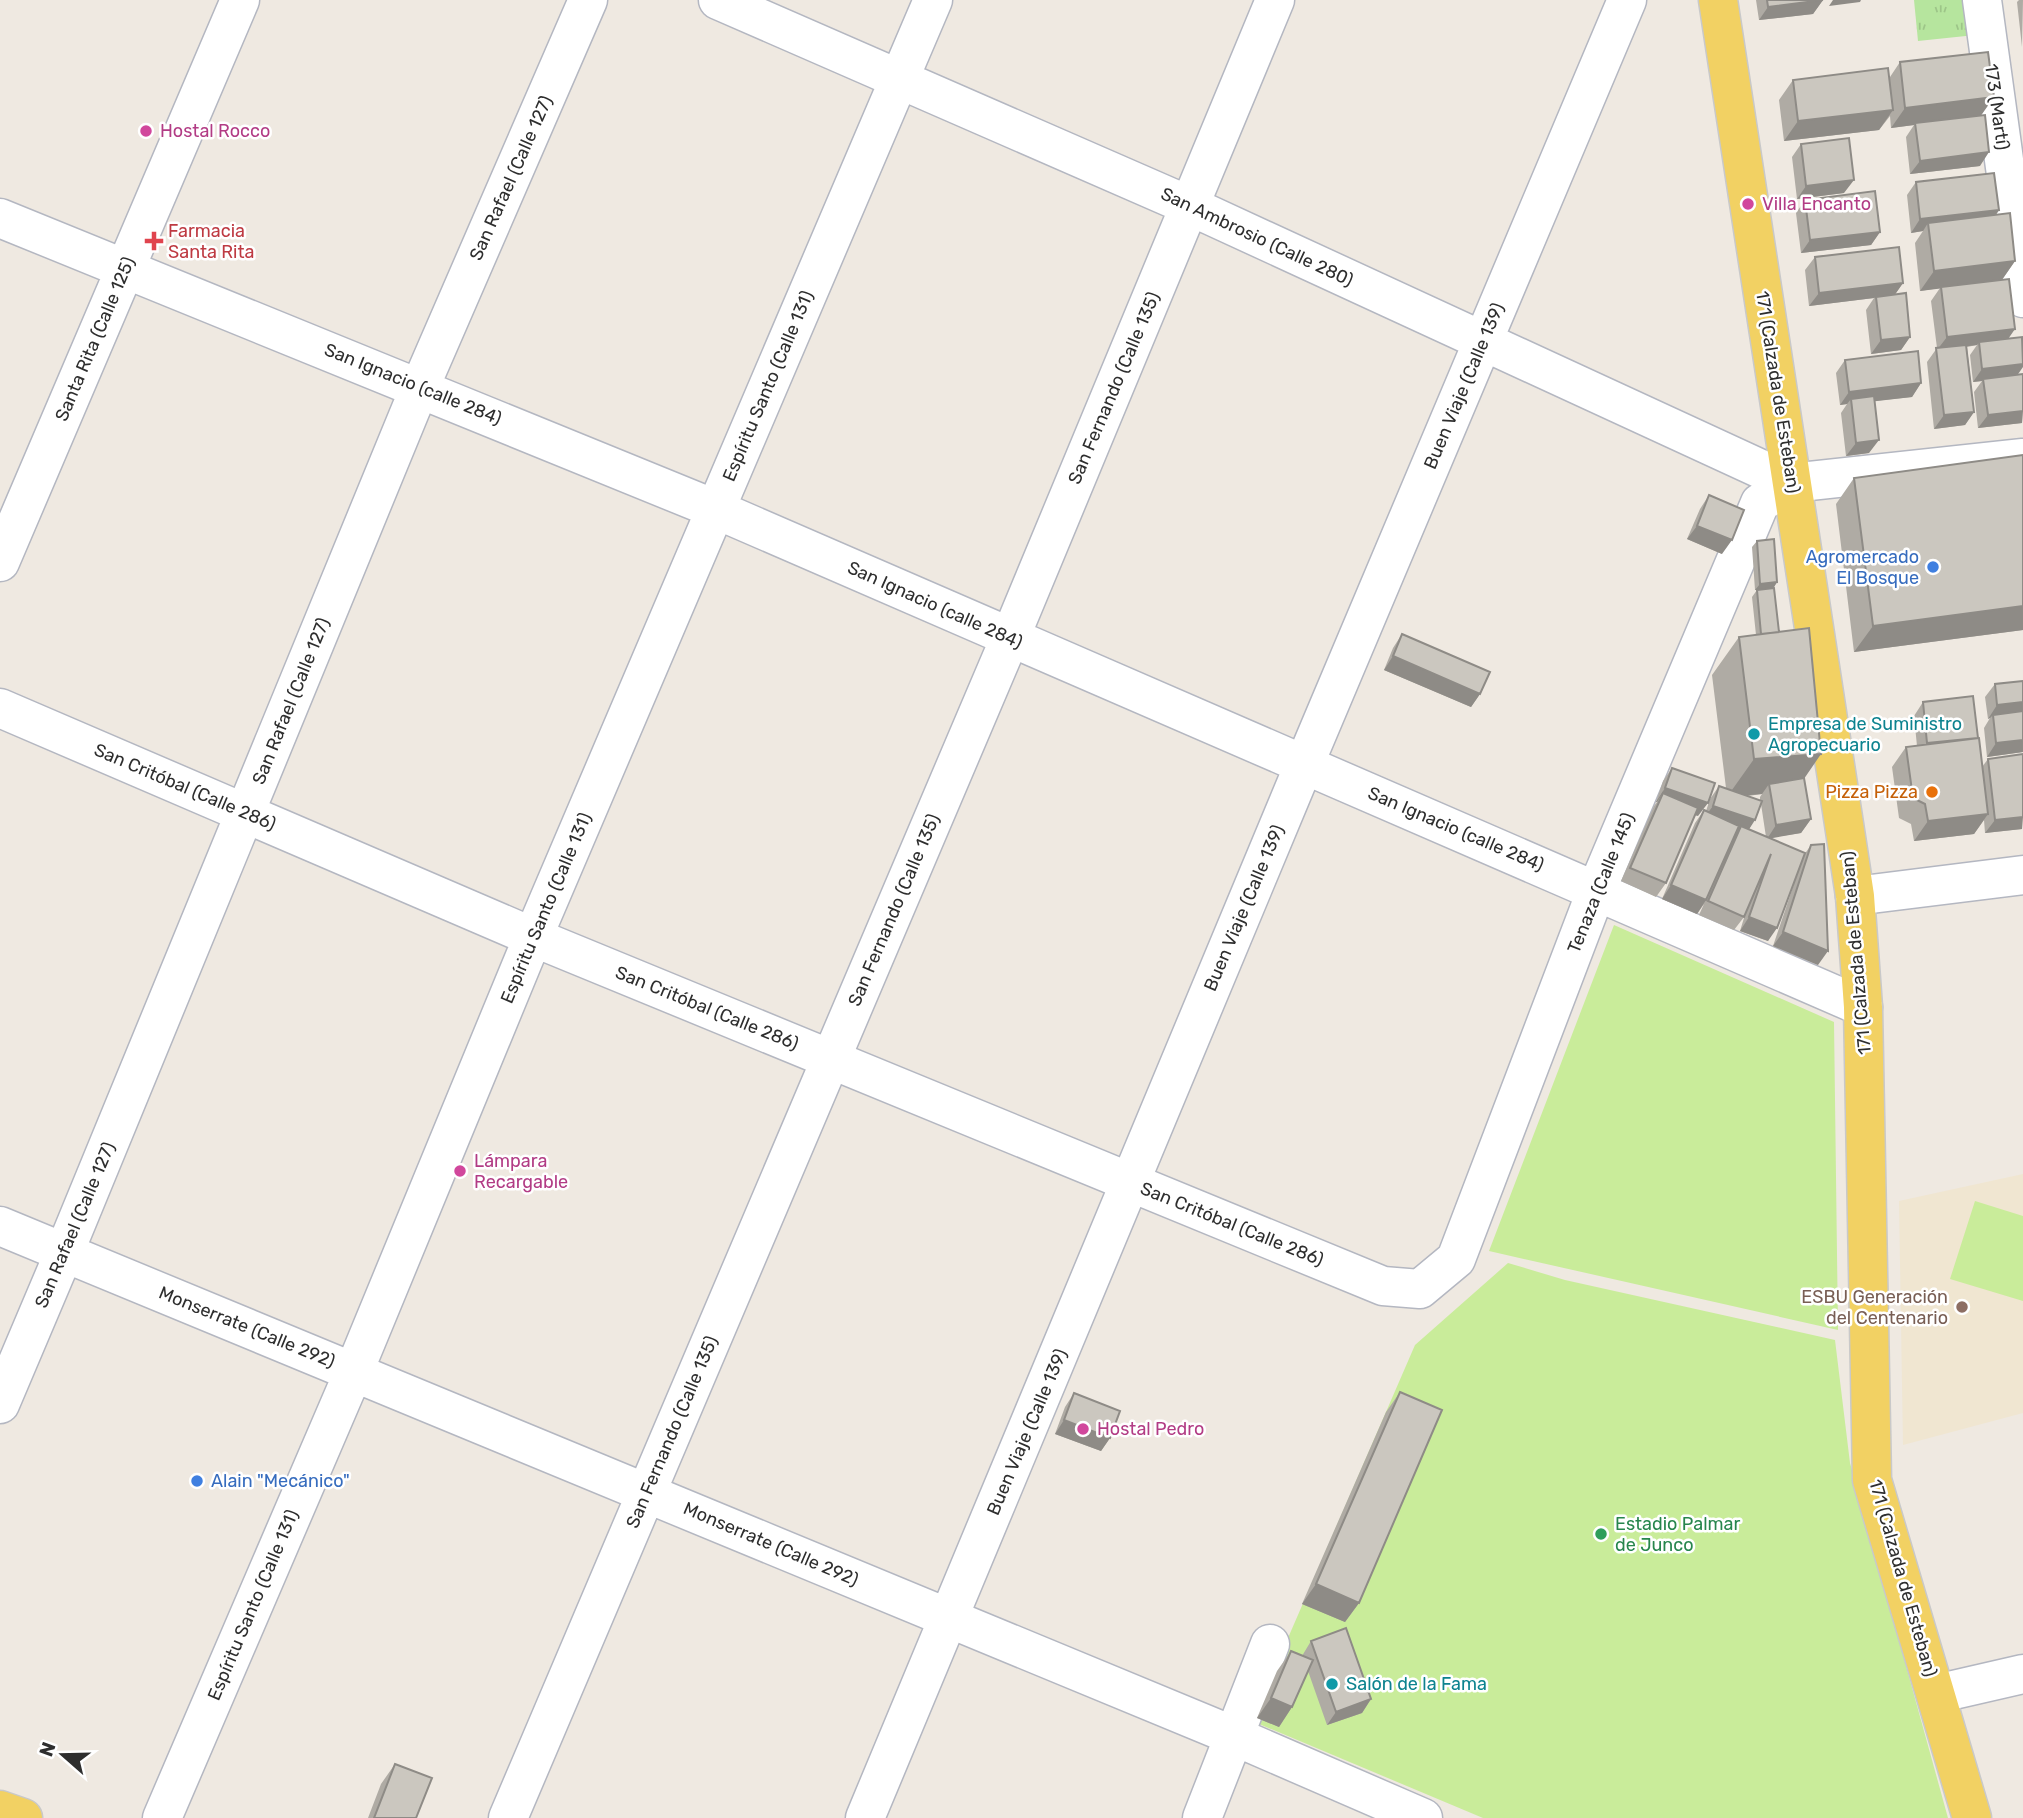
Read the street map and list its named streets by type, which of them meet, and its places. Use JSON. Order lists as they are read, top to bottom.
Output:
{
  "streets": {
    "main road": ["171 (Calzada de Esteban)"],
    "street": [
      "173 (Martí)",
      "San Rafael (Calle 127)",
      "San Ambrosio (Calle 280)",
      "Santa Rita (Calle 125)",
      "San Ignacio (calle 284)",
      "Espíritu Santo (Calle 131)",
      "Buen Viaje (Calle 139)",
      "San Fernando (Calle 135)",
      "San Critóbal (Calle 286)",
      "Tenaza (Calle 145)",
      "Monserrate (Calle 292)"
    ]
  },
  "crossings": [
    ["San Rafael (Calle 127)", "San Ignacio (calle 284)"],
    ["San Rafael (Calle 127)", "San Critóbal (Calle 286)"],
    ["San Rafael (Calle 127)", "Monserrate (Calle 292)"],
    ["San Ambrosio (Calle 280)", "Espíritu Santo (Calle 131)"],
    ["San Ambrosio (Calle 280)", "Buen Viaje (Calle 139)"],
    ["San Ambrosio (Calle 280)", "San Fernando (Calle 135)"],
    ["San Ambrosio (Calle 280)", "171 (Calzada de Esteban)"],
    ["San Ambrosio (Calle 280)", "Tenaza (Calle 145)"],
    ["Santa Rita (Calle 125)", "San Ignacio (calle 284)"],
    ["San Ignacio (calle 284)", "Espíritu Santo (Calle 131)"],
    ["San Ignacio (calle 284)", "Buen Viaje (Calle 139)"],
    ["San Ignacio (calle 284)", "San Fernando (Calle 135)"],
    ["San Ignacio (calle 284)", "171 (Calzada de Esteban)"],
    ["San Ignacio (calle 284)", "Tenaza (Calle 145)"],
    ["Espíritu Santo (Calle 131)", "San Critóbal (Calle 286)"],
    ["Espíritu Santo (Calle 131)", "Monserrate (Calle 292)"],
    ["Buen Viaje (Calle 139)", "San Critóbal (Calle 286)"],
    ["Buen Viaje (Calle 139)", "Monserrate (Calle 292)"],
    ["San Fernando (Calle 135)", "San Critóbal (Calle 286)"],
    ["San Fernando (Calle 135)", "Monserrate (Calle 292)"],
    ["171 (Calzada de Esteban)", "Tenaza (Calle 145)"],
    ["San Critóbal (Calle 286)", "Tenaza (Calle 145)"]
  ],
  "places": {
    "other": [
      "Hostal Rocco",
      "Villa Encanto",
      "Agromercado El Bosque",
      "Empresa de Suministro Agropecuario",
      "Pizza Pizza",
      "Lámpara Recargable",
      "ESBU Generación del Centenario",
      "Hostal Pedro",
      "Alain \"Mecánico\"",
      "Estadio Palmar de Junco",
      "Salón de la Fama"
    ],
    "health": ["Farmacia Santa Rita"]
  },
  "north": "left"
}
